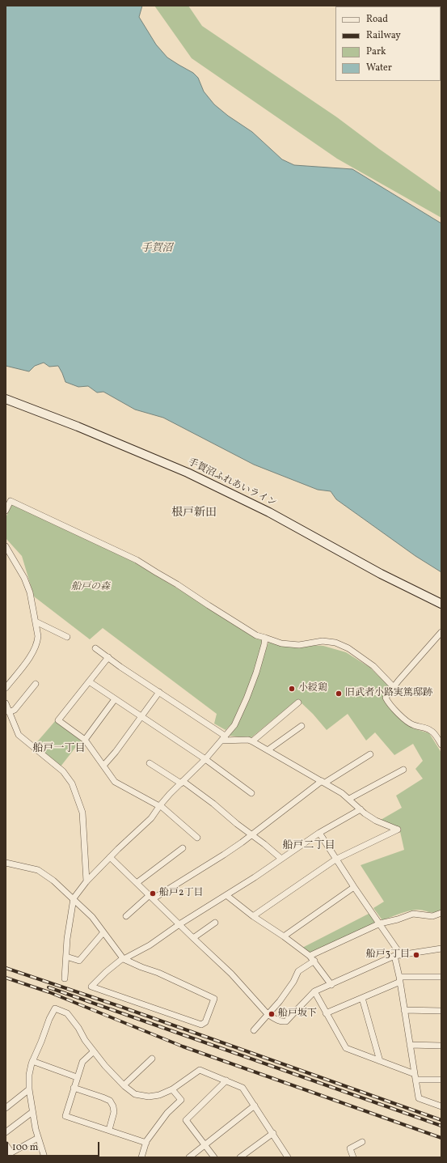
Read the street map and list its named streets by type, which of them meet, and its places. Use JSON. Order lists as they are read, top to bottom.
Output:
{
  "streets": {
    "street": ["手賀沼ふれあいライン"]
  },
  "districts": ["根戸新田", "船戸一丁目", "船戸二丁目"],
  "water": ["手賀沼"],
  "parks": ["船戸の森"],
  "places": [
    "小綬鶏",
    "旧武者小路実篤邸跡",
    "船戸2丁目",
    "船戸3丁目",
    "船戸坂下"
  ],
  "legend": [
    "Road",
    "Railway",
    "Park",
    "Water"
  ],
  "scale_bar": "100 m"
}
